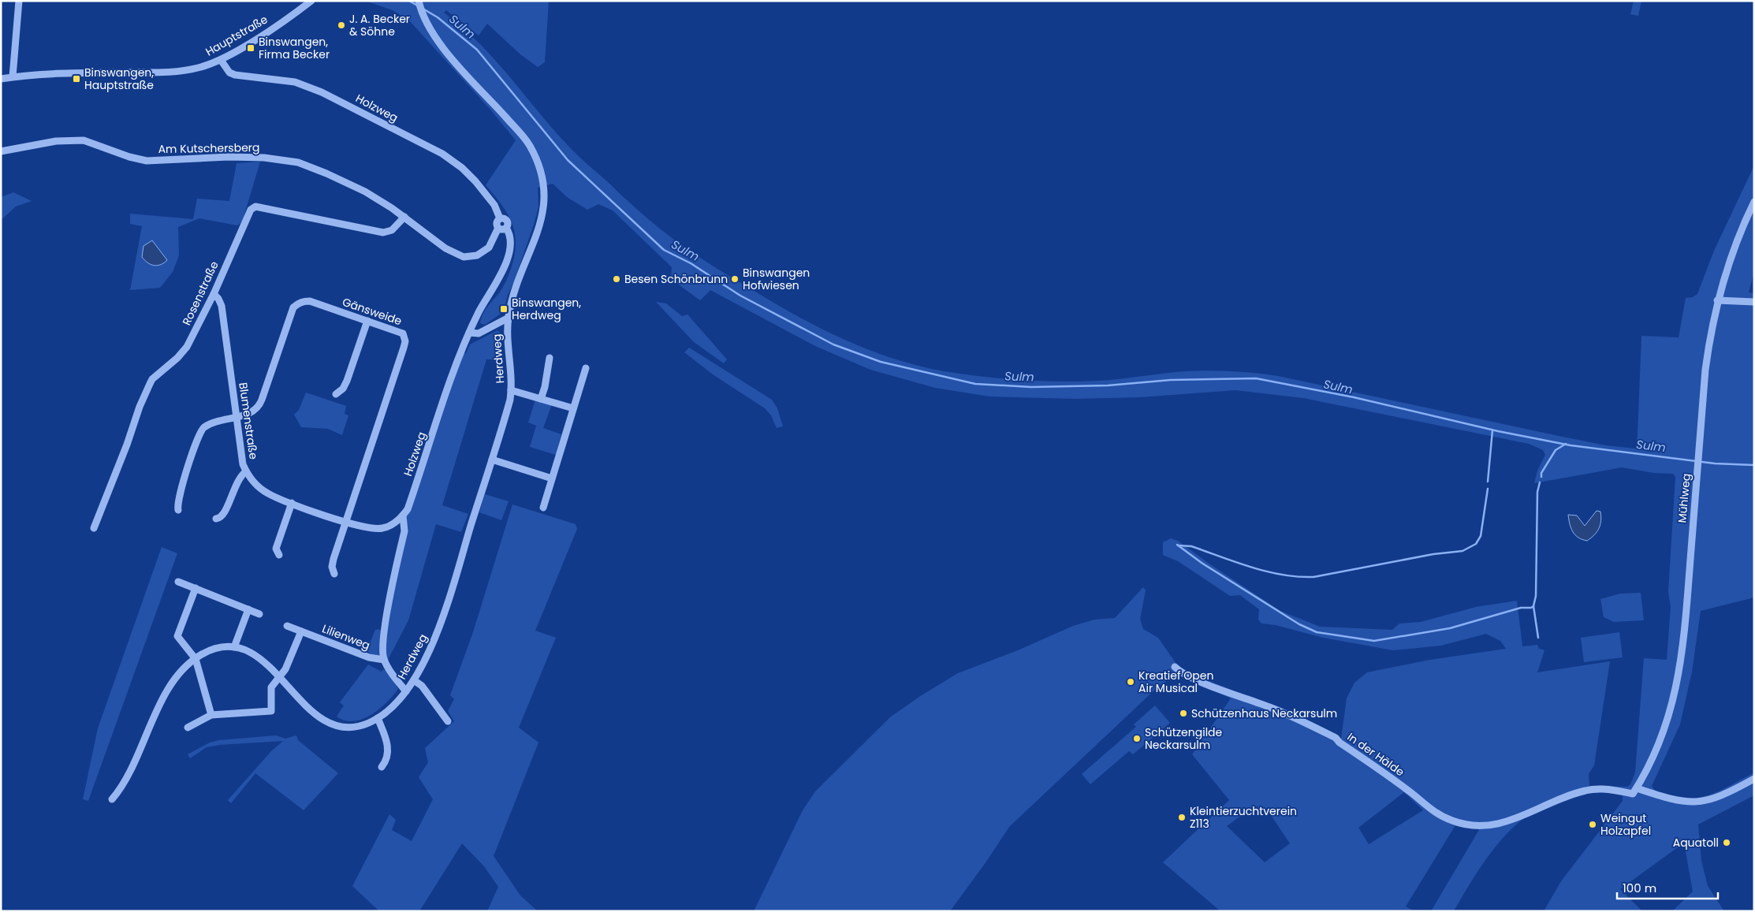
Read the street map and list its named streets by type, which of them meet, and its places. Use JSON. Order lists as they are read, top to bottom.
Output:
{
  "streets": {
    "street": [
      "Hauptstraße",
      "Holzweg",
      "Am Kutschersberg",
      "Rosenstraße",
      "Gänsweide",
      "Herdweg",
      "Blumenstraße",
      "Mühlweg",
      "Lilienweg",
      "In der Hälde"
    ]
  },
  "crossings": [
    ["Hauptstraße", "Holzweg"],
    ["Holzweg", "Am Kutschersberg"],
    ["Holzweg", "Herdweg"],
    ["Holzweg", "Blumenstraße"],
    ["Holzweg", "Lilienweg"],
    ["Am Kutschersberg", "Rosenstraße"],
    ["Rosenstraße", "Blumenstraße"],
    ["Gänsweide", "Blumenstraße"],
    ["Mühlweg", "In der Hälde"]
  ],
  "water": ["Sulm"],
  "places": {
    "other": [
      "J. A. Becker & Söhne",
      "Besen Schönbrunn",
      "Binswangen Hofwiesen",
      "Kreatief Open Air Musical",
      "Schützenhaus Neckarsulm",
      "Schützengilde Neckarsulm",
      "Kleintierzuchtverein Z113",
      "Weingut Holzapfel",
      "Aquatoll"
    ],
    "transit": ["Binswangen, Firma Becker", "Binswangen, Hauptstraße", "Binswangen, Herdweg"]
  },
  "scale_bar": "100 m"
}
